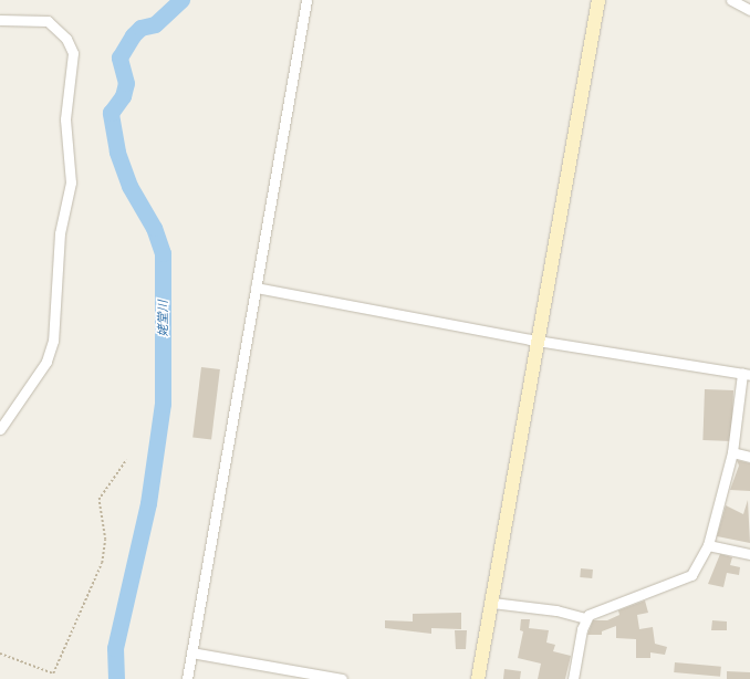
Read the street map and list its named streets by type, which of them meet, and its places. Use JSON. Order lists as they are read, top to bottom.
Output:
{
  "water": ["姥堂川"]
}
